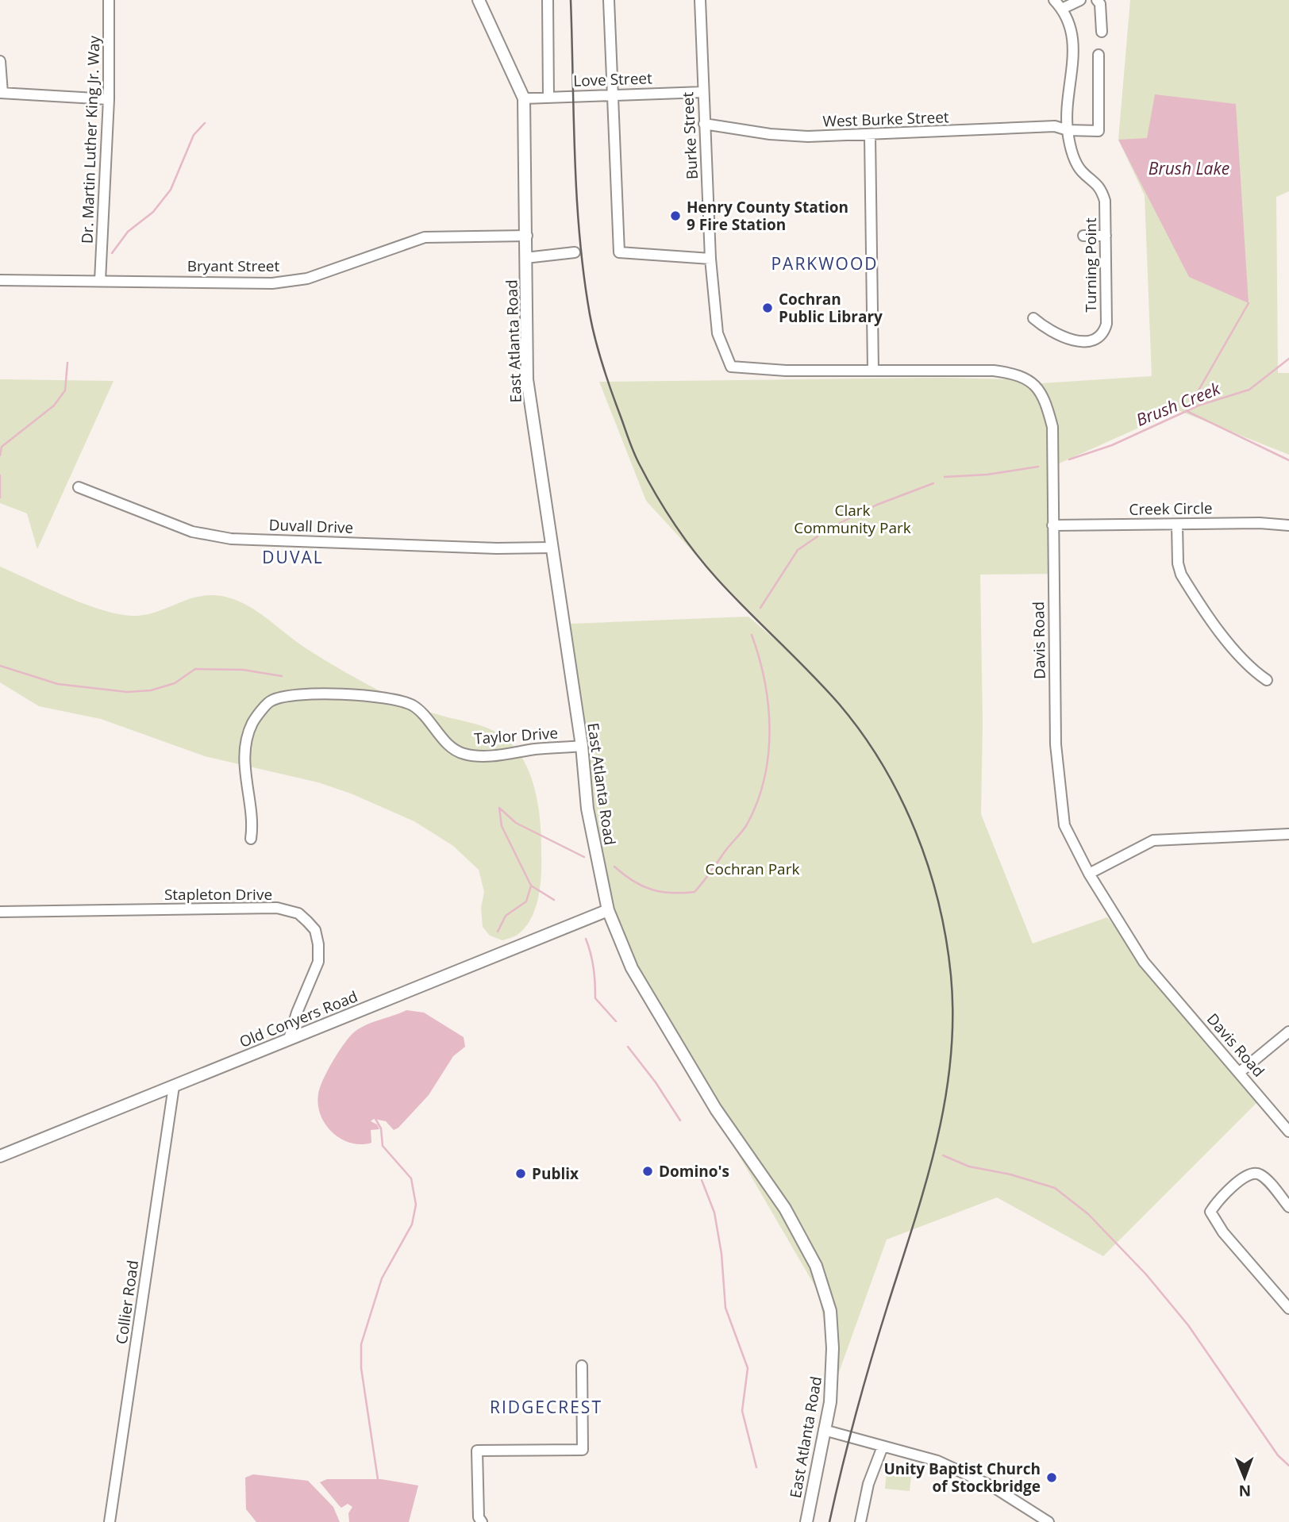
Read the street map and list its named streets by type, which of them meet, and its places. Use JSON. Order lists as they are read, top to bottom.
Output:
{
  "streets": {
    "street": [
      "Love Street",
      "West Burke Street",
      "Burke Street",
      "Dr. Martin Luther King Jr. Way",
      "Turning Point",
      "Bryant Street",
      "East Atlanta Road",
      "Creek Circle",
      "Duvall Drive",
      "Davis Road",
      "Taylor Drive",
      "Stapleton Drive",
      "Old Conyers Road",
      "Collier Road"
    ]
  },
  "crossings": [
    ["Love Street", "Burke Street"],
    ["Love Street", "East Atlanta Road"],
    ["West Burke Street", "Burke Street"],
    ["West Burke Street", "Turning Point"],
    ["Burke Street", "Davis Road"],
    ["Dr. Martin Luther King Jr. Way", "Bryant Street"],
    ["Bryant Street", "East Atlanta Road"],
    ["East Atlanta Road", "Duvall Drive"],
    ["East Atlanta Road", "Taylor Drive"],
    ["East Atlanta Road", "Old Conyers Road"],
    ["Creek Circle", "Davis Road"],
    ["Stapleton Drive", "Old Conyers Road"],
    ["Old Conyers Road", "Collier Road"]
  ],
  "districts": ["PARKWOOD", "DUVAL", "RIDGECREST"],
  "water": ["Brush Lake", "Brush Creek"],
  "parks": ["Clark Community Park", "Cochran Park"],
  "places": [
    "Henry County Station 9 Fire Station",
    "Cochran Public Library",
    "Domino's",
    "Publix",
    "Unity Baptist Church of Stockbridge"
  ],
  "north": "bottom"
}
